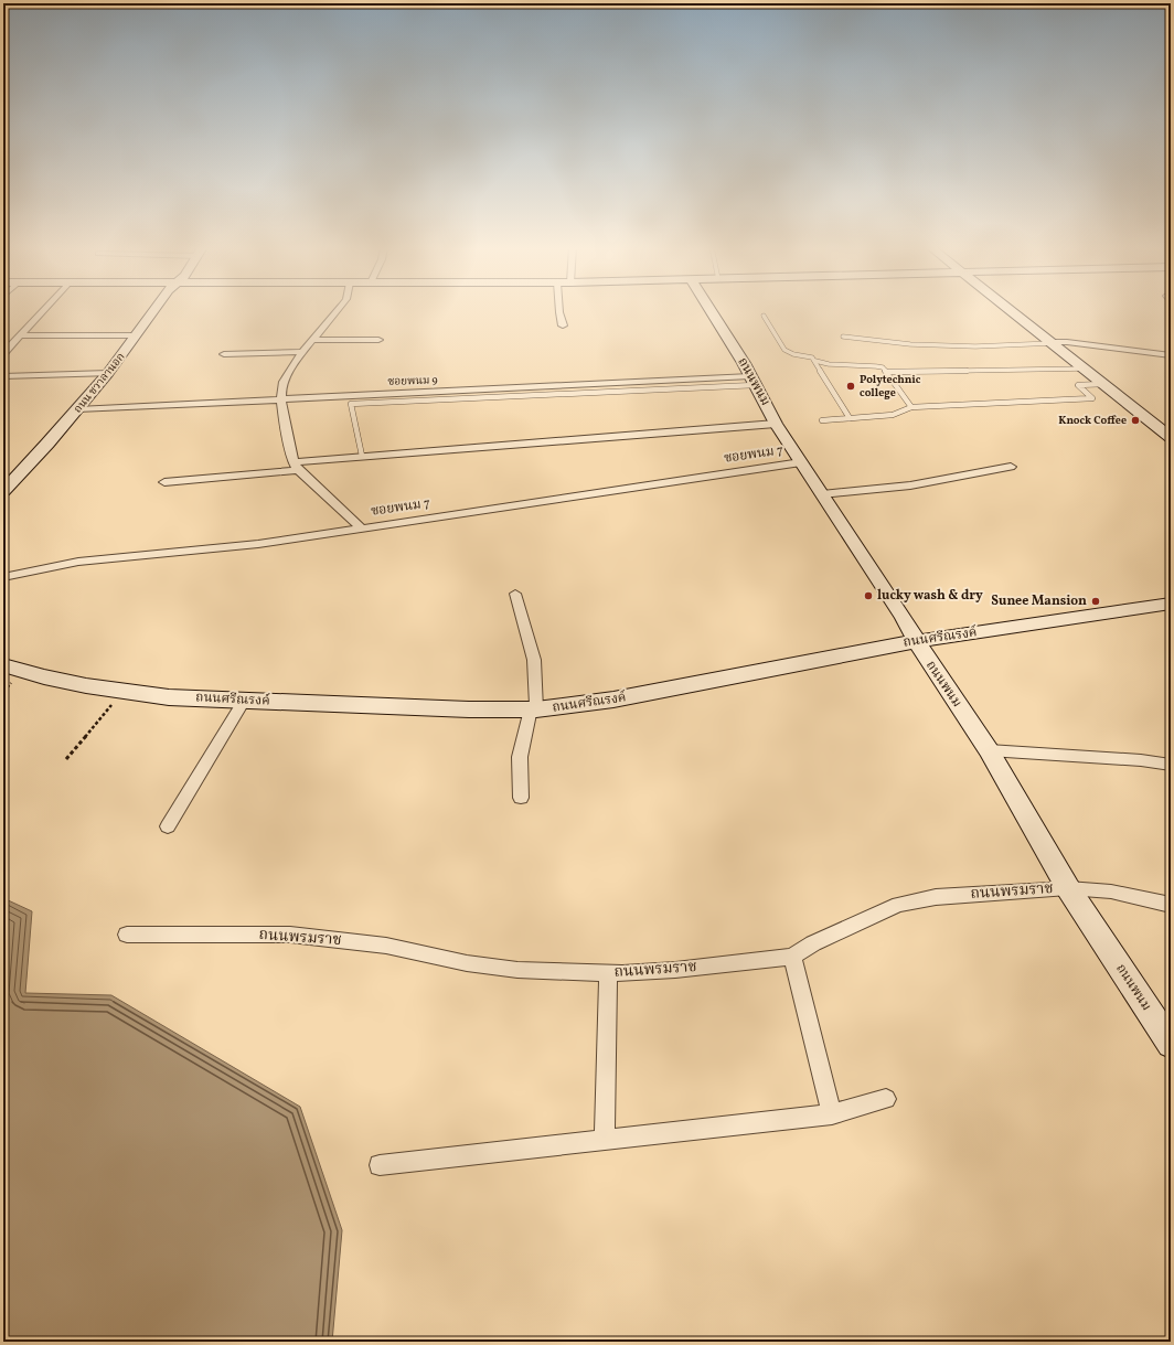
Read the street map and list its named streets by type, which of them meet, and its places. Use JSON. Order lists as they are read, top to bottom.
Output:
{
  "streets": {
    "street": [
      "ซอยพนม 9",
      "ถนนพนม",
      "ถนน ชวาลานอก",
      "ซอยพนม 7",
      "ถนนศรีณรงค์",
      "ถนนพรมราช"
    ]
  },
  "crossings": [
    ["ซอยพนม 9", "ถนนพนม"],
    ["ซอยพนม 9", "ถนน ชวาลานอก"],
    ["ถนนพนม", "ซอยพนม 7"],
    ["ถนนพนม", "ถนนศรีณรงค์"],
    ["ถนนพนม", "ถนนพรมราช"]
  ],
  "places": [
    "Polytechnic college",
    "Knock Coffee",
    "lucky wash & dry",
    "Sunee Mansion"
  ]
}
